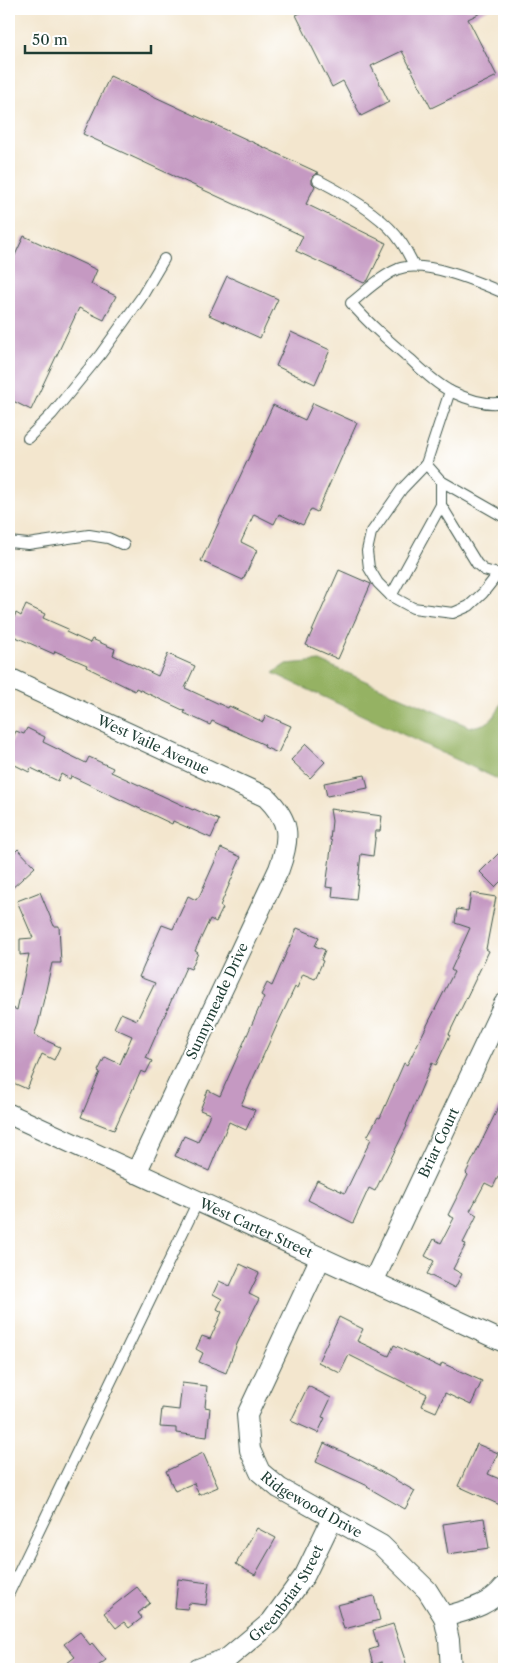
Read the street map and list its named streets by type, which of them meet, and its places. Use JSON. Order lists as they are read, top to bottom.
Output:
{
  "streets": {
    "street": [
      "West Vaile Avenue",
      "Sunnymeade Drive",
      "Briar Court",
      "West Carter Street",
      "Ridgewood Drive",
      "Greenbriar Street"
    ]
  },
  "crossings": [
    ["West Vaile Avenue", "Sunnymeade Drive"],
    ["Sunnymeade Drive", "West Carter Street"],
    ["Briar Court", "West Carter Street"],
    ["West Carter Street", "Ridgewood Drive"],
    ["Ridgewood Drive", "Greenbriar Street"]
  ],
  "scale_bar": "50 m"
}
